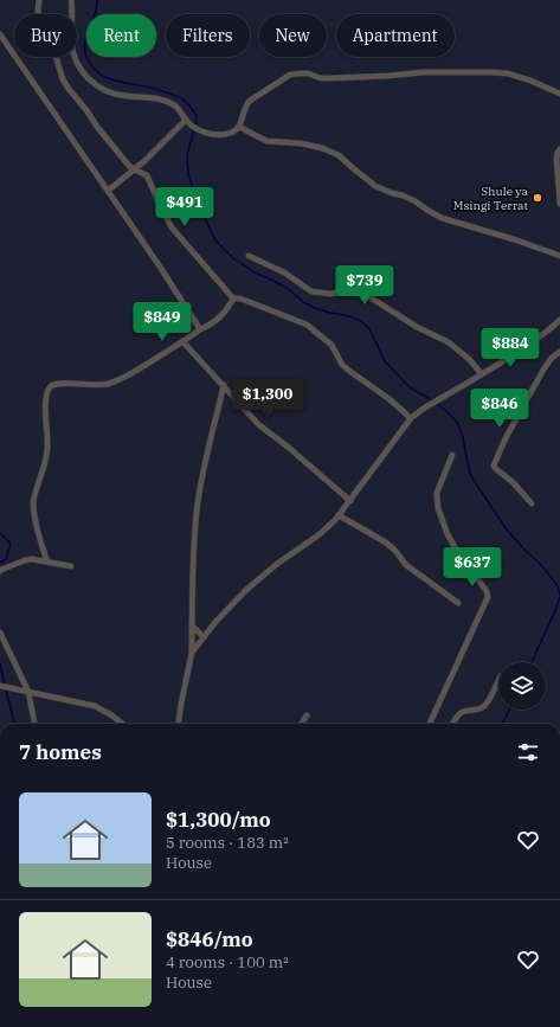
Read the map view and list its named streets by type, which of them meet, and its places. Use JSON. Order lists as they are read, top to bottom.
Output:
{
  "places": ["Shule ya Msingi Terrat"],
  "page": {
    "chip": [
      "Buy",
      "Rent",
      "Filters",
      "New",
      "Apartment"
    ],
    "price": [
      "$491",
      "$739",
      "$849",
      "$884",
      "$1,300",
      "$846",
      "$637"
    ],
    "heading": "7 homes",
    "list": [
      {
        "name": "$1,300/mo",
        "note": "5 rooms · 183 m² · House"
      },
      {
        "name": "$846/mo",
        "note": "4 rooms · 100 m² · House"
      }
    ]
  }
}
